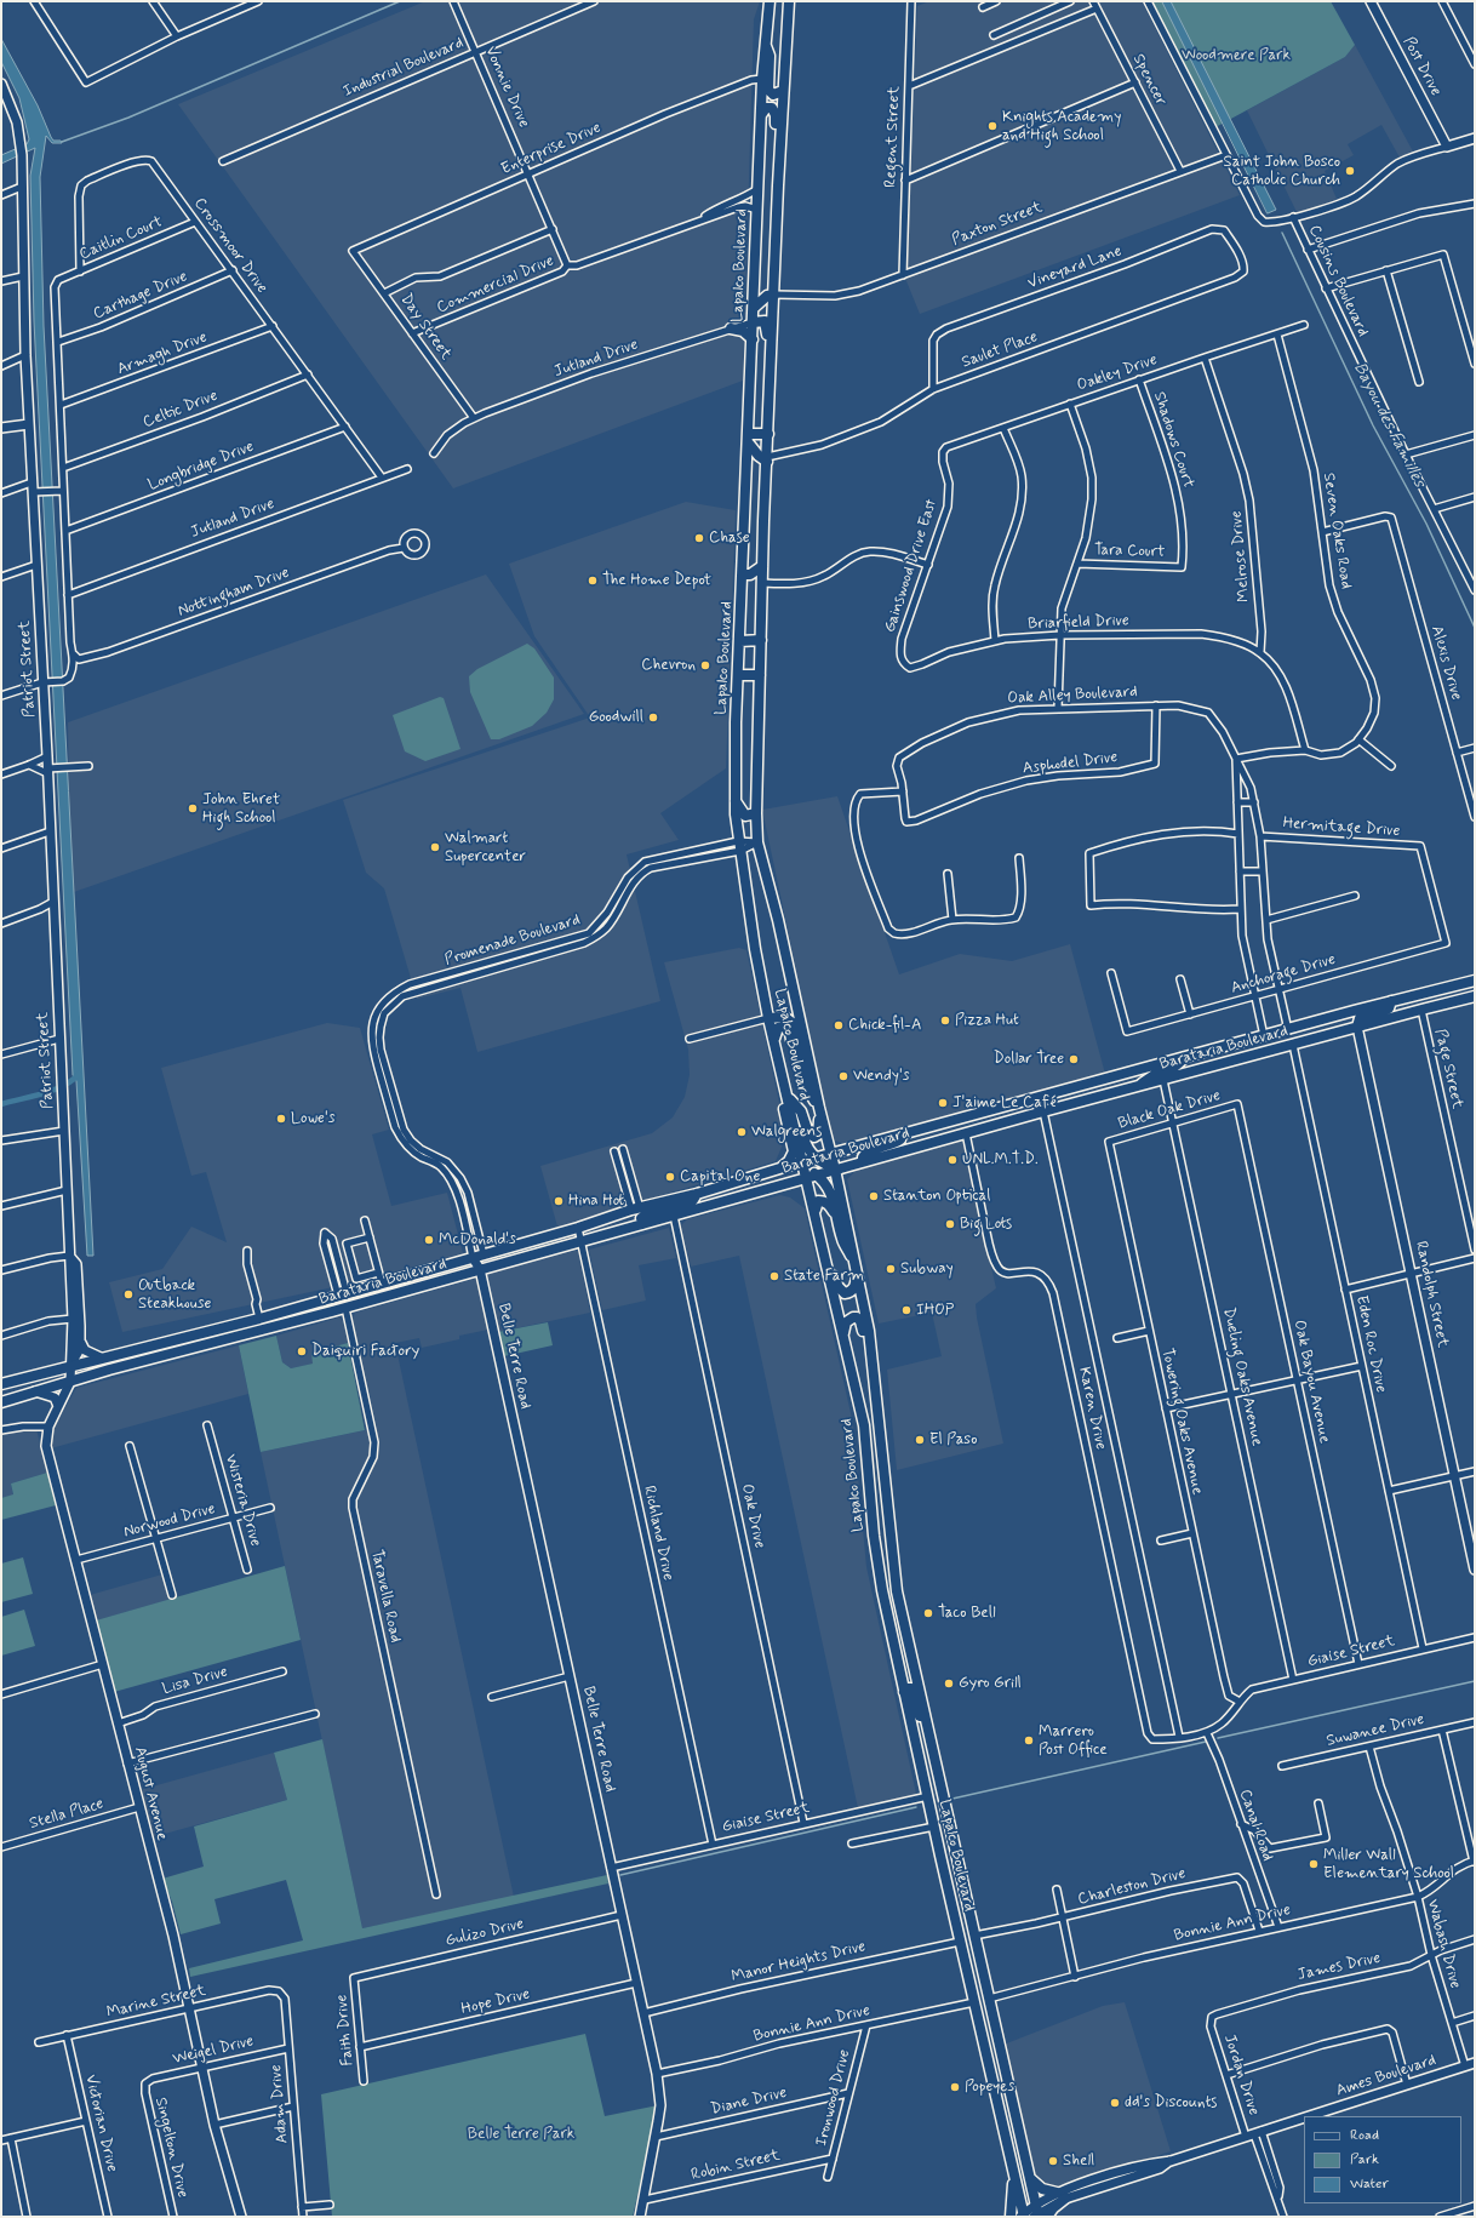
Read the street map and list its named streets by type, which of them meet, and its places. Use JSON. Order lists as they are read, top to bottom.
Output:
{
  "streets": {
    "main road": ["Lapalco Boulevard", "Barataria Boulevard"],
    "street": [
      "Post Drive",
      "Industrial Boulevard",
      "Spencer",
      "Vonnie Drive",
      "Regent Street",
      "Enterprise Drive",
      "Paxton Street",
      "Caitlin Court",
      "Crossmoor Drive",
      "Vineyard Lane",
      "Cousins Boulevard",
      "Commercial Drive",
      "Carthage Drive",
      "Day Street",
      "Saulet Place",
      "Armagh Drive",
      "Jutland Drive",
      "Oakley Drive",
      "Celtic Drive",
      "Shadows Court",
      "Longbridge Drive",
      "Seven Oaks Road",
      "Tara Court",
      "Melrose Drive",
      "Gainswood Drive East",
      "Nottingham Drive",
      "Briarfield Drive",
      "Alexis Drive",
      "Patriot Street",
      "Oak Alley Boulevard",
      "Asphodel Drive",
      "Hermitage Drive",
      "Promenade Boulevard",
      "Anchorage Drive",
      "Page Street",
      "Black Oak Drive",
      "Randolph Street",
      "Eden Roc Drive",
      "Belle Terre Road",
      "Dueling Oaks Avenue",
      "Oak Bayou Avenue",
      "Karen Drive",
      "Towering Oaks Avenue",
      "Wisteria Drive",
      "Oak Drive",
      "Norwood Drive",
      "Richland Drive",
      "Taravella Road",
      "Giaise Street",
      "Lisa Drive",
      "Suwanee Drive",
      "August Avenue",
      "Stella Place",
      "Canal Road",
      "Charleston Drive",
      "Bonnie Ann Drive",
      "Gulizo Drive",
      "Wabash Drive",
      "Manor Heights Drive",
      "James Drive",
      "Marine Street",
      "Hope Drive",
      "Faith Drive",
      "Weigel Drive",
      "Jordan Drive",
      "Ames Boulevard",
      "Ironwood Drive",
      "Diane Drive",
      "Adam Drive",
      "Victorian Drive",
      "Singelton Drive",
      "Robin Street"
    ]
  },
  "crossings": [
    ["Industrial Boulevard", "Vonnie Drive"],
    ["Spencer", "Paxton Street"],
    ["Vonnie Drive", "Enterprise Drive"],
    ["Vonnie Drive", "Commercial Drive"],
    ["Regent Street", "Paxton Street"],
    ["Enterprise Drive", "Lapalco Boulevard"],
    ["Enterprise Drive", "Day Street"],
    ["Paxton Street", "Lapalco Boulevard"],
    ["Caitlin Court", "Crossmoor Drive"],
    ["Caitlin Court", "Carthage Drive"],
    ["Crossmoor Drive", "Carthage Drive"],
    ["Crossmoor Drive", "Armagh Drive"],
    ["Crossmoor Drive", "Jutland Drive"],
    ["Crossmoor Drive", "Celtic Drive"],
    ["Crossmoor Drive", "Longbridge Drive"],
    ["Lapalco Boulevard", "Commercial Drive"],
    ["Lapalco Boulevard", "Saulet Place"],
    ["Lapalco Boulevard", "Jutland Drive"],
    ["Lapalco Boulevard", "Promenade Boulevard"],
    ["Lapalco Boulevard", "Barataria Boulevard"],
    ["Lapalco Boulevard", "Giaise Street"],
    ["Lapalco Boulevard", "Charleston Drive"],
    ["Lapalco Boulevard", "Bonnie Ann Drive"],
    ["Lapalco Boulevard", "Manor Heights Drive"],
    ["Lapalco Boulevard", "Ames Boulevard"],
    ["Vineyard Lane", "Saulet Place"],
    ["Commercial Drive", "Day Street"],
    ["Day Street", "Jutland Drive"],
    ["Oakley Drive", "Shadows Court"],
    ["Oakley Drive", "Seven Oaks Road"],
    ["Oakley Drive", "Melrose Drive"],
    ["Oakley Drive", "Gainswood Drive East"],
    ["Shadows Court", "Tara Court"],
    ["Seven Oaks Road", "Alexis Drive"],
    ["Seven Oaks Road", "Oak Alley Boulevard"],
    ["Melrose Drive", "Briarfield Drive"],
    ["Gainswood Drive East", "Briarfield Drive"],
    ["Patriot Street", "Barataria Boulevard"],
    ["Patriot Street", "August Avenue"],
    ["Oak Alley Boulevard", "Asphodel Drive"],
    ["Oak Alley Boulevard", "Hermitage Drive"],
    ["Oak Alley Boulevard", "Anchorage Drive"],
    ["Oak Alley Boulevard", "Barataria Boulevard"],
    ["Hermitage Drive", "Anchorage Drive"],
    ["Promenade Boulevard", "Barataria Boulevard"],
    ["Barataria Boulevard", "Page Street"],
    ["Barataria Boulevard", "Randolph Street"],
    ["Barataria Boulevard", "Eden Roc Drive"],
    ["Barataria Boulevard", "Belle Terre Road"],
    ["Barataria Boulevard", "Dueling Oaks Avenue"],
    ["Barataria Boulevard", "Karen Drive"],
    ["Barataria Boulevard", "Oak Drive"],
    ["Barataria Boulevard", "Richland Drive"],
    ["Barataria Boulevard", "Taravella Road"],
    ["Barataria Boulevard", "August Avenue"],
    ["Black Oak Drive", "Dueling Oaks Avenue"],
    ["Black Oak Drive", "Oak Bayou Avenue"],
    ["Black Oak Drive", "Towering Oaks Avenue"],
    ["Eden Roc Drive", "Giaise Street"],
    ["Belle Terre Road", "Giaise Street"],
    ["Belle Terre Road", "Bonnie Ann Drive"],
    ["Belle Terre Road", "Gulizo Drive"],
    ["Belle Terre Road", "Manor Heights Drive"],
    ["Belle Terre Road", "Hope Drive"],
    ["Belle Terre Road", "Diane Drive"],
    ["Belle Terre Road", "Robin Street"],
    ["Dueling Oaks Avenue", "Giaise Street"],
    ["Oak Bayou Avenue", "Giaise Street"],
    ["Towering Oaks Avenue", "Giaise Street"],
    ["Wisteria Drive", "Norwood Drive"],
    ["Oak Drive", "Giaise Street"],
    ["Norwood Drive", "August Avenue"],
    ["Richland Drive", "Giaise Street"],
    ["Giaise Street", "Canal Road"],
    ["Lisa Drive", "August Avenue"],
    ["Suwanee Drive", "Wabash Drive"],
    ["August Avenue", "Stella Place"],
    ["August Avenue", "Marine Street"],
    ["August Avenue", "Weigel Drive"],
    ["Canal Road", "Bonnie Ann Drive"],
    ["Charleston Drive", "Bonnie Ann Drive"],
    ["Bonnie Ann Drive", "Wabash Drive"],
    ["Bonnie Ann Drive", "Ironwood Drive"],
    ["Gulizo Drive", "Faith Drive"],
    ["Wabash Drive", "James Drive"],
    ["Wabash Drive", "Ames Boulevard"],
    ["James Drive", "Jordan Drive"],
    ["Marine Street", "Adam Drive"],
    ["Marine Street", "Victorian Drive"],
    ["Hope Drive", "Faith Drive"],
    ["Weigel Drive", "Adam Drive"],
    ["Weigel Drive", "Singelton Drive"],
    ["Jordan Drive", "Ames Boulevard"],
    ["Ironwood Drive", "Diane Drive"],
    ["Ironwood Drive", "Robin Street"]
  ],
  "water": ["Bayou des Familles"],
  "parks": ["Woodmere Park", "Belle Terre Park"],
  "places": [
    "Knights Academy and High School",
    "Saint John Bosco Catholic Church",
    "Chase",
    "The Home Depot",
    "Chevron",
    "Goodwill",
    "John Ehret High School",
    "Walmart Supercenter",
    "Pizza Hut",
    "Chick-fil-A",
    "Dollar Tree",
    "Wendy's",
    "J'aime Le Café",
    "Lowe's",
    "Walgreens",
    "UNL.M.T.D.",
    "Capital One",
    "Stanton Optical",
    "Hina Hot",
    "Big Lots",
    "McDonald's",
    "Subway",
    "State Farm",
    "Outback Steakhouse",
    "IHOP",
    "Daiquiri Factory",
    "El Paso",
    "Taco Bell",
    "Gyro Grill",
    "Marrero Post Office",
    "Miller Wall Elementary School",
    "Popeyes",
    "dd's Discounts",
    "Shell"
  ],
  "legend": ["Road", "Park", "Water"]
}
